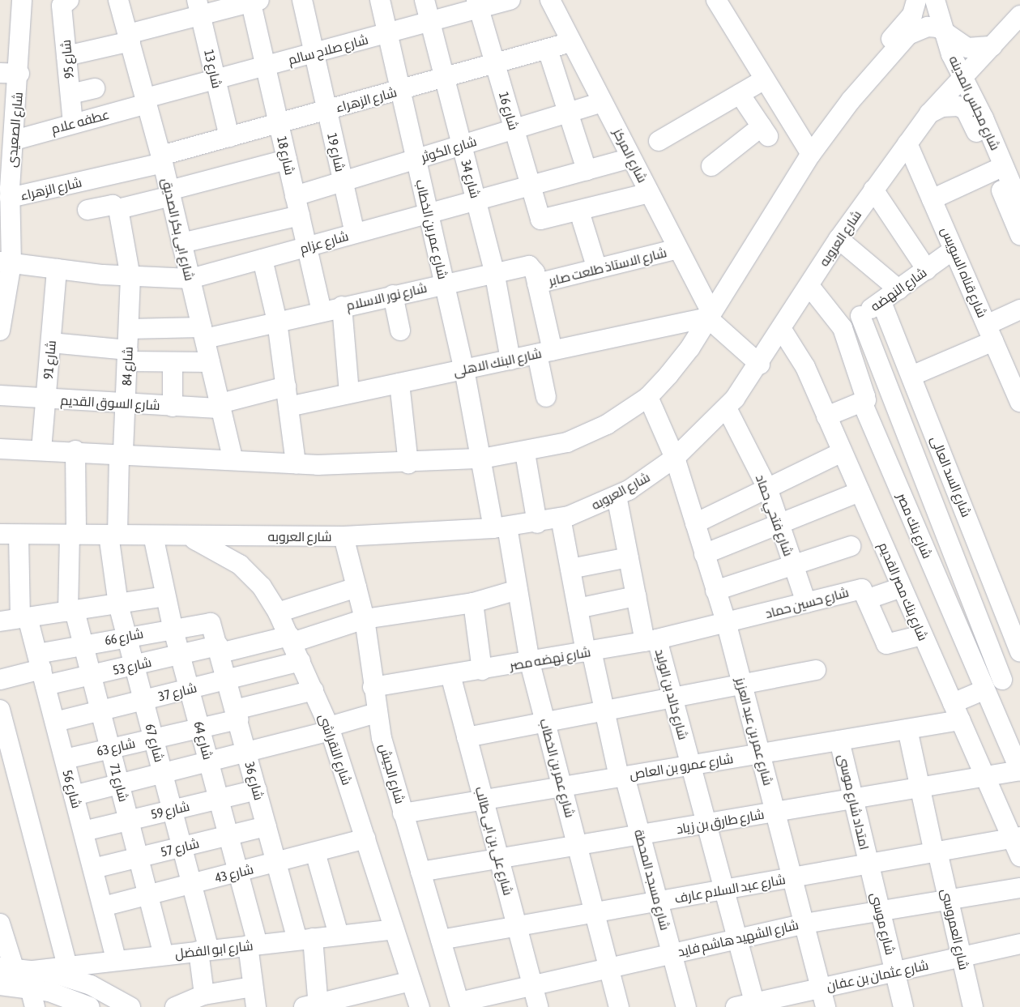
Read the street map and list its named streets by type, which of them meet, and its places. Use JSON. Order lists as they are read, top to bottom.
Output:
{
  "streets": {
    "street": [
      "شارع صلاح سالم",
      "شارع 95",
      "شارع 13",
      "شارع الزهراء",
      "شارع مجلس المدينه",
      "شارع 16",
      "عطفه علام",
      "شارع الصعيدى",
      "شارع الكوثر",
      "شارع 19",
      "شارع 18",
      "شارع المركز",
      "شارع 34",
      "شارع ابى بكر الصديق",
      "شارع عمر بن الخطاب",
      "شارع العروبه",
      "شارع عزام",
      "شارع الاستاذ طلعت صابر",
      "شارع قناه السويس",
      "شارع النهضه",
      "شارع نور الاسلام",
      "شارع 91",
      "شارع البنك الاهلى",
      "شارع 84",
      "شارع السوق القديم",
      "شارع السد العالى",
      "شارع فتحي حماد",
      "شارع بنك مصر",
      "شارع بنك مصر القديم",
      "شارع حسين حماد",
      "شارع 66",
      "شارع نهضه مصر",
      "شارع 53",
      "شارع 37",
      "شارع خالد بن الوليد",
      "شارع عمر بن عبد العزيز",
      "شارع 64",
      "شارع 67",
      "شارع 63",
      "شارع النقراشى",
      "شارع عمرو بن العاص",
      "شارع الجيش",
      "شارع 36",
      "شارع 71",
      "شارع 56",
      "امتداد شارع موسى",
      "شارع 59",
      "شارع طارق بن زياد",
      "شارع على بن ابى طالب",
      "شارع 57",
      "شارع 43",
      "شارع مسجد المحطة",
      "شارع عبد السلام عارف",
      "شارع موسى",
      "شارع العمروسى",
      "شارع الشهيد هاشم فايد",
      "شارع ابو الفضل",
      "شارع عثمان بن عفان"
    ]
  },
  "crossings": [
    ["شارع صلاح سالم", "شارع 13"],
    ["شارع صلاح سالم", "شارع 16"],
    ["شارع صلاح سالم", "عطفه علام"],
    ["شارع صلاح سالم", "شارع 19"],
    ["شارع صلاح سالم", "شارع 18"],
    ["شارع صلاح سالم", "شارع 34"],
    ["شارع صلاح سالم", "شارع ابى بكر الصديق"],
    ["شارع صلاح سالم", "شارع عمر بن الخطاب"],
    ["شارع 95", "عطفه علام"],
    ["شارع 13", "شارع الزهراء"],
    ["شارع الزهراء", "شارع 16"],
    ["شارع الزهراء", "شارع الصعيدى"],
    ["شارع الزهراء", "شارع 19"],
    ["شارع الزهراء", "شارع 18"],
    ["شارع الزهراء", "شارع المركز"],
    ["شارع الزهراء", "شارع 34"],
    ["شارع الزهراء", "شارع ابى بكر الصديق"],
    ["شارع الزهراء", "شارع عمر بن الخطاب"],
    ["شارع مجلس المدينه", "شارع العروبه"],
    ["شارع 16", "شارع الكوثر"],
    ["شارع 16", "شارع عزام"],
    ["عطفه علام", "شارع الصعيدى"],
    ["عطفه علام", "شارع ابى بكر الصديق"],
    ["شارع الصعيدى", "شارع عزام"],
    ["شارع الكوثر", "شارع 19"],
    ["شارع الكوثر", "شارع 18"],
    ["شارع الكوثر", "شارع المركز"],
    ["شارع الكوثر", "شارع 34"],
    ["شارع الكوثر", "شارع عمر بن الخطاب"],
    ["شارع 19", "شارع عزام"],
    ["شارع 18", "شارع عزام"],
    ["شارع 18", "شارع نور الاسلام"],
    ["شارع المركز", "شارع عزام"],
    ["شارع المركز", "شارع الاستاذ طلعت صابر"],
    ["شارع المركز", "شارع البنك الاهلى"],
    ["شارع 34", "شارع عزام"],
    ["شارع 34", "شارع نور الاسلام"],
    ["شارع 34", "شارع البنك الاهلى"],
    ["شارع ابى بكر الصديق", "شارع عزام"],
    ["شارع ابى بكر الصديق", "شارع نور الاسلام"],
    ["شارع ابى بكر الصديق", "شارع السوق القديم"],
    ["شارع عمر بن الخطاب", "شارع العروبه"],
    ["شارع عمر بن الخطاب", "شارع عزام"],
    ["شارع عمر بن الخطاب", "شارع نور الاسلام"],
    ["شارع عمر بن الخطاب", "شارع البنك الاهلى"],
    ["شارع عمر بن الخطاب", "شارع نهضه مصر"],
    ["شارع عمر بن الخطاب", "شارع 53"],
    ["شارع عمر بن الخطاب", "شارع عمرو بن العاص"],
    ["شارع عمر بن الخطاب", "شارع طارق بن زياد"],
    ["شارع عمر بن الخطاب", "شارع عبد السلام عارف"],
    ["شارع عمر بن الخطاب", "شارع الشهيد هاشم فايد"],
    ["شارع العروبه", "شارع قناه السويس"],
    ["شارع العروبه", "شارع 84"],
    ["شارع العروبه", "شارع فتحي حماد"],
    ["شارع العروبه", "شارع بنك مصر"],
    ["شارع العروبه", "شارع بنك مصر القديم"],
    ["شارع العروبه", "شارع خالد بن الوليد"],
    ["شارع العروبه", "شارع عمر بن عبد العزيز"],
    ["شارع العروبه", "شارع 64"],
    ["شارع العروبه", "شارع 67"],
    ["شارع العروبه", "شارع النقراشى"],
    ["شارع العروبه", "شارع الجيش"],
    ["شارع العروبه", "شارع 71"],
    ["شارع العروبه", "شارع 56"],
    ["شارع العروبه", "شارع مسجد المحطة"],
    ["شارع عزام", "شارع 91"],
    ["شارع عزام", "شارع 84"],
    ["شارع الاستاذ طلعت صابر", "شارع نور الاسلام"],
    ["شارع قناه السويس", "شارع النهضه"],
    ["شارع النهضه", "شارع السد العالى"],
    ["شارع النهضه", "شارع بنك مصر"],
    ["شارع نور الاسلام", "شارع البنك الاهلى"],
    ["شارع نور الاسلام", "شارع 84"],
    ["شارع 91", "شارع السوق القديم"],
    ["شارع 84", "شارع السوق القديم"],
    ["شارع 84", "شارع 67"],
    ["شارع فتحي حماد", "شارع حسين حماد"],
    ["شارع بنك مصر", "شارع طارق بن زياد"],
    ["شارع بنك مصر القديم", "شارع حسين حماد"],
    ["شارع بنك مصر القديم", "شارع عمرو بن العاص"],
    ["شارع بنك مصر القديم", "شارع طارق بن زياد"],
    ["شارع بنك مصر القديم", "شارع عبد السلام عارف"],
    ["شارع حسين حماد", "شارع نهضه مصر"],
    ["شارع حسين حماد", "شارع عمر بن عبد العزيز"],
    ["شارع 66", "شارع 53"],
    ["شارع 66", "شارع 64"],
    ["شارع 66", "شارع 67"],
    ["شارع 66", "شارع 36"],
    ["شارع 66", "شارع 71"],
    ["شارع 66", "شارع 56"],
    ["شارع نهضه مصر", "شارع خالد بن الوليد"],
    ["شارع نهضه مصر", "شارع عمر بن عبد العزيز"],
    ["شارع نهضه مصر", "شارع الجيش"],
    ["شارع نهضه مصر", "شارع على بن ابى طالب"],
    ["شارع نهضه مصر", "شارع مسجد المحطة"],
    ["شارع 53", "شارع 64"],
    ["شارع 53", "شارع 67"],
    ["شارع 53", "شارع النقراشى"],
    ["شارع 53", "شارع الجيش"],
    ["شارع 53", "شارع 36"],
    ["شارع 53", "شارع 71"],
    ["شارع 53", "شارع 56"],
    ["شارع 37", "شارع 64"],
    ["شارع 37", "شارع 67"],
    ["شارع 37", "شارع النقراشى"],
    ["شارع 37", "شارع 36"],
    ["شارع 37", "شارع 71"],
    ["شارع 37", "شارع 56"],
    ["شارع خالد بن الوليد", "شارع عمرو بن العاص"],
    ["شارع خالد بن الوليد", "شارع طارق بن زياد"],
    ["شارع خالد بن الوليد", "شارع عبد السلام عارف"],
    ["شارع خالد بن الوليد", "شارع الشهيد هاشم فايد"],
    ["شارع خالد بن الوليد", "شارع عثمان بن عفان"],
    ["شارع عمر بن عبد العزيز", "شارع عمرو بن العاص"],
    ["شارع عمر بن عبد العزيز", "شارع طارق بن زياد"],
    ["شارع عمر بن عبد العزيز", "شارع عبد السلام عارف"],
    ["شارع عمر بن عبد العزيز", "شارع الشهيد هاشم فايد"],
    ["شارع عمر بن عبد العزيز", "شارع عثمان بن عفان"],
    ["شارع 64", "شارع 63"],
    ["شارع 64", "شارع 59"],
    ["شارع 64", "شارع 57"],
    ["شارع 64", "شارع 43"],
    ["شارع 64", "شارع ابو الفضل"],
    ["شارع 67", "شارع 63"],
    ["شارع 67", "شارع 59"],
    ["شارع 67", "شارع 57"],
    ["شارع 67", "شارع 43"],
    ["شارع 67", "شارع ابو الفضل"],
    ["شارع 63", "شارع النقراشى"],
    ["شارع 63", "شارع 36"],
    ["شارع 63", "شارع 71"],
    ["شارع 63", "شارع 56"],
    ["شارع النقراشى", "شارع 43"],
    ["شارع النقراشى", "شارع ابو الفضل"],
    ["شارع عمرو بن العاص", "شارع الجيش"],
    ["شارع عمرو بن العاص", "امتداد شارع موسى"],
    ["شارع عمرو بن العاص", "شارع على بن ابى طالب"],
    ["شارع عمرو بن العاص", "شارع مسجد المحطة"],
    ["شارع عمرو بن العاص", "شارع العمروسى"],
    ["شارع الجيش", "شارع طارق بن زياد"],
    ["شارع الجيش", "شارع عبد السلام عارف"],
    ["شارع الجيش", "شارع الشهيد هاشم فايد"],
    ["شارع 36", "شارع 59"],
    ["شارع 36", "شارع 57"],
    ["شارع 36", "شارع 43"],
    ["شارع 36", "شارع ابو الفضل"],
    ["شارع 71", "شارع 59"],
    ["شارع 71", "شارع 57"],
    ["شارع 71", "شارع 43"],
    ["شارع 71", "شارع ابو الفضل"],
    ["شارع 56", "شارع 59"],
    ["شارع 56", "شارع 57"],
    ["شارع 56", "شارع 43"],
    ["شارع 56", "شارع ابو الفضل"],
    ["امتداد شارع موسى", "شارع طارق بن زياد"],
    ["امتداد شارع موسى", "شارع عبد السلام عارف"],
    ["امتداد شارع موسى", "شارع موسى"],
    ["شارع طارق بن زياد", "شارع على بن ابى طالب"],
    ["شارع طارق بن زياد", "شارع مسجد المحطة"],
    ["شارع طارق بن زياد", "شارع العمروسى"],
    ["شارع على بن ابى طالب", "شارع عبد السلام عارف"],
    ["شارع على بن ابى طالب", "شارع الشهيد هاشم فايد"],
    ["شارع مسجد المحطة", "شارع عبد السلام عارف"],
    ["شارع مسجد المحطة", "شارع الشهيد هاشم فايد"],
    ["شارع عبد السلام عارف", "شارع موسى"],
    ["شارع عبد السلام عارف", "شارع العمروسى"],
    ["شارع موسى", "شارع الشهيد هاشم فايد"],
    ["شارع موسى", "شارع عثمان بن عفان"],
    ["شارع العمروسى", "شارع الشهيد هاشم فايد"],
    ["شارع العمروسى", "شارع عثمان بن عفان"]
  ]
}
